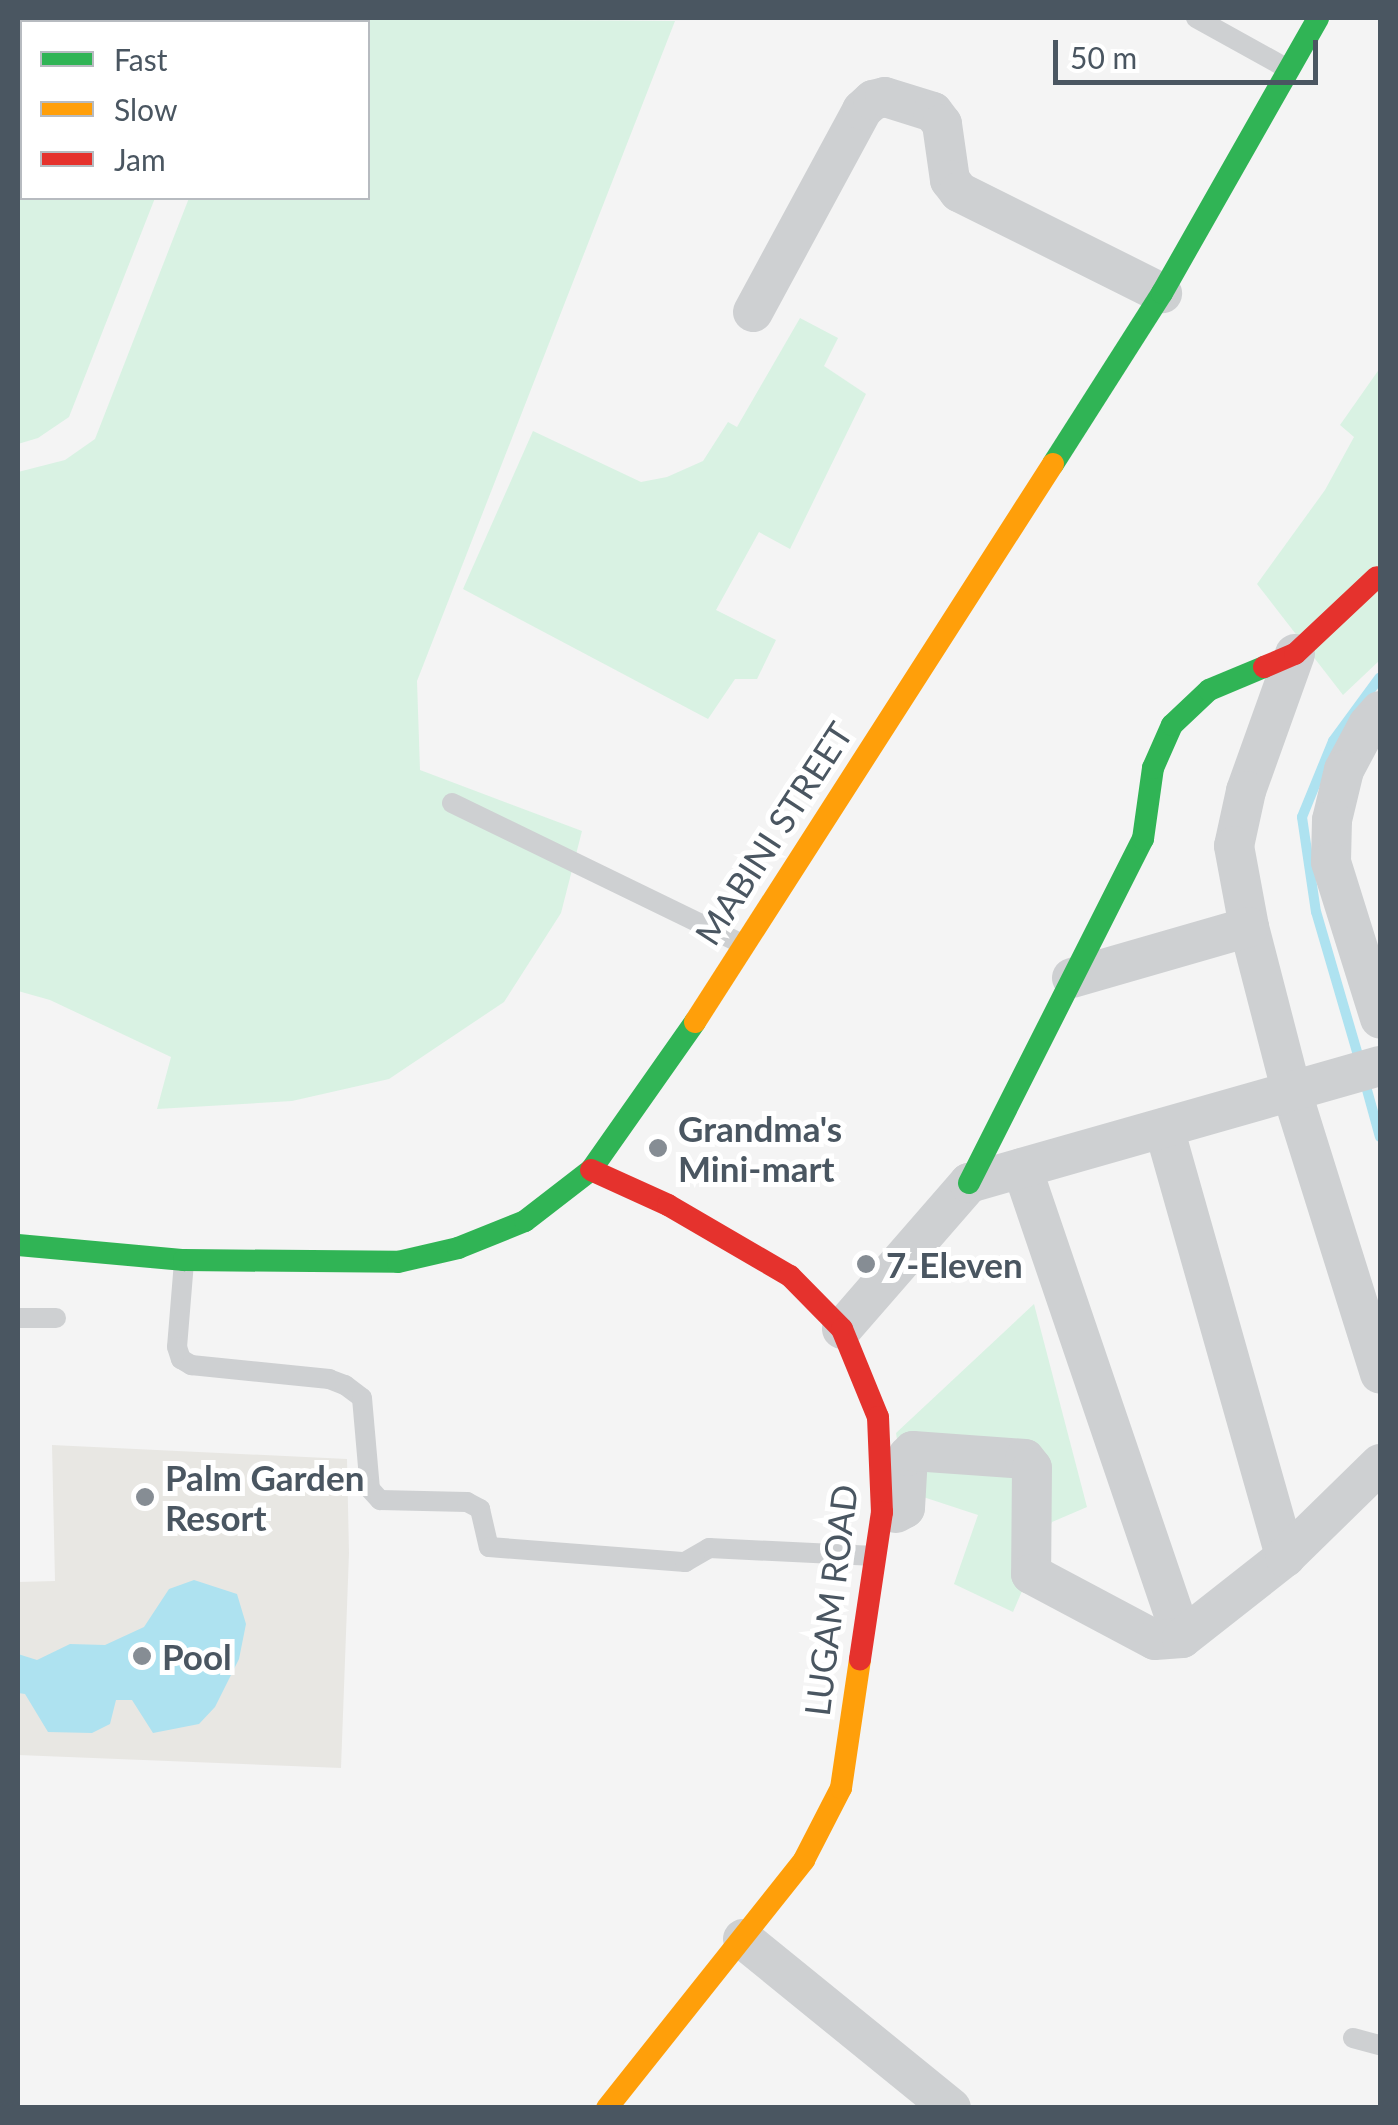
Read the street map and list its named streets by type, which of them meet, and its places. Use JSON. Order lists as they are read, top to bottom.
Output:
{
  "streets": {
    "main road": ["MABINI STREET", "LUGAM ROAD"]
  },
  "crossings": [
    ["MABINI STREET", "LUGAM ROAD"]
  ],
  "places": [
    "Grandma's Mini-mart",
    "7-Eleven",
    "Palm Garden Resort",
    "Pool"
  ],
  "legend": ["Fast", "Slow", "Jam"],
  "scale_bar": "50 m"
}
